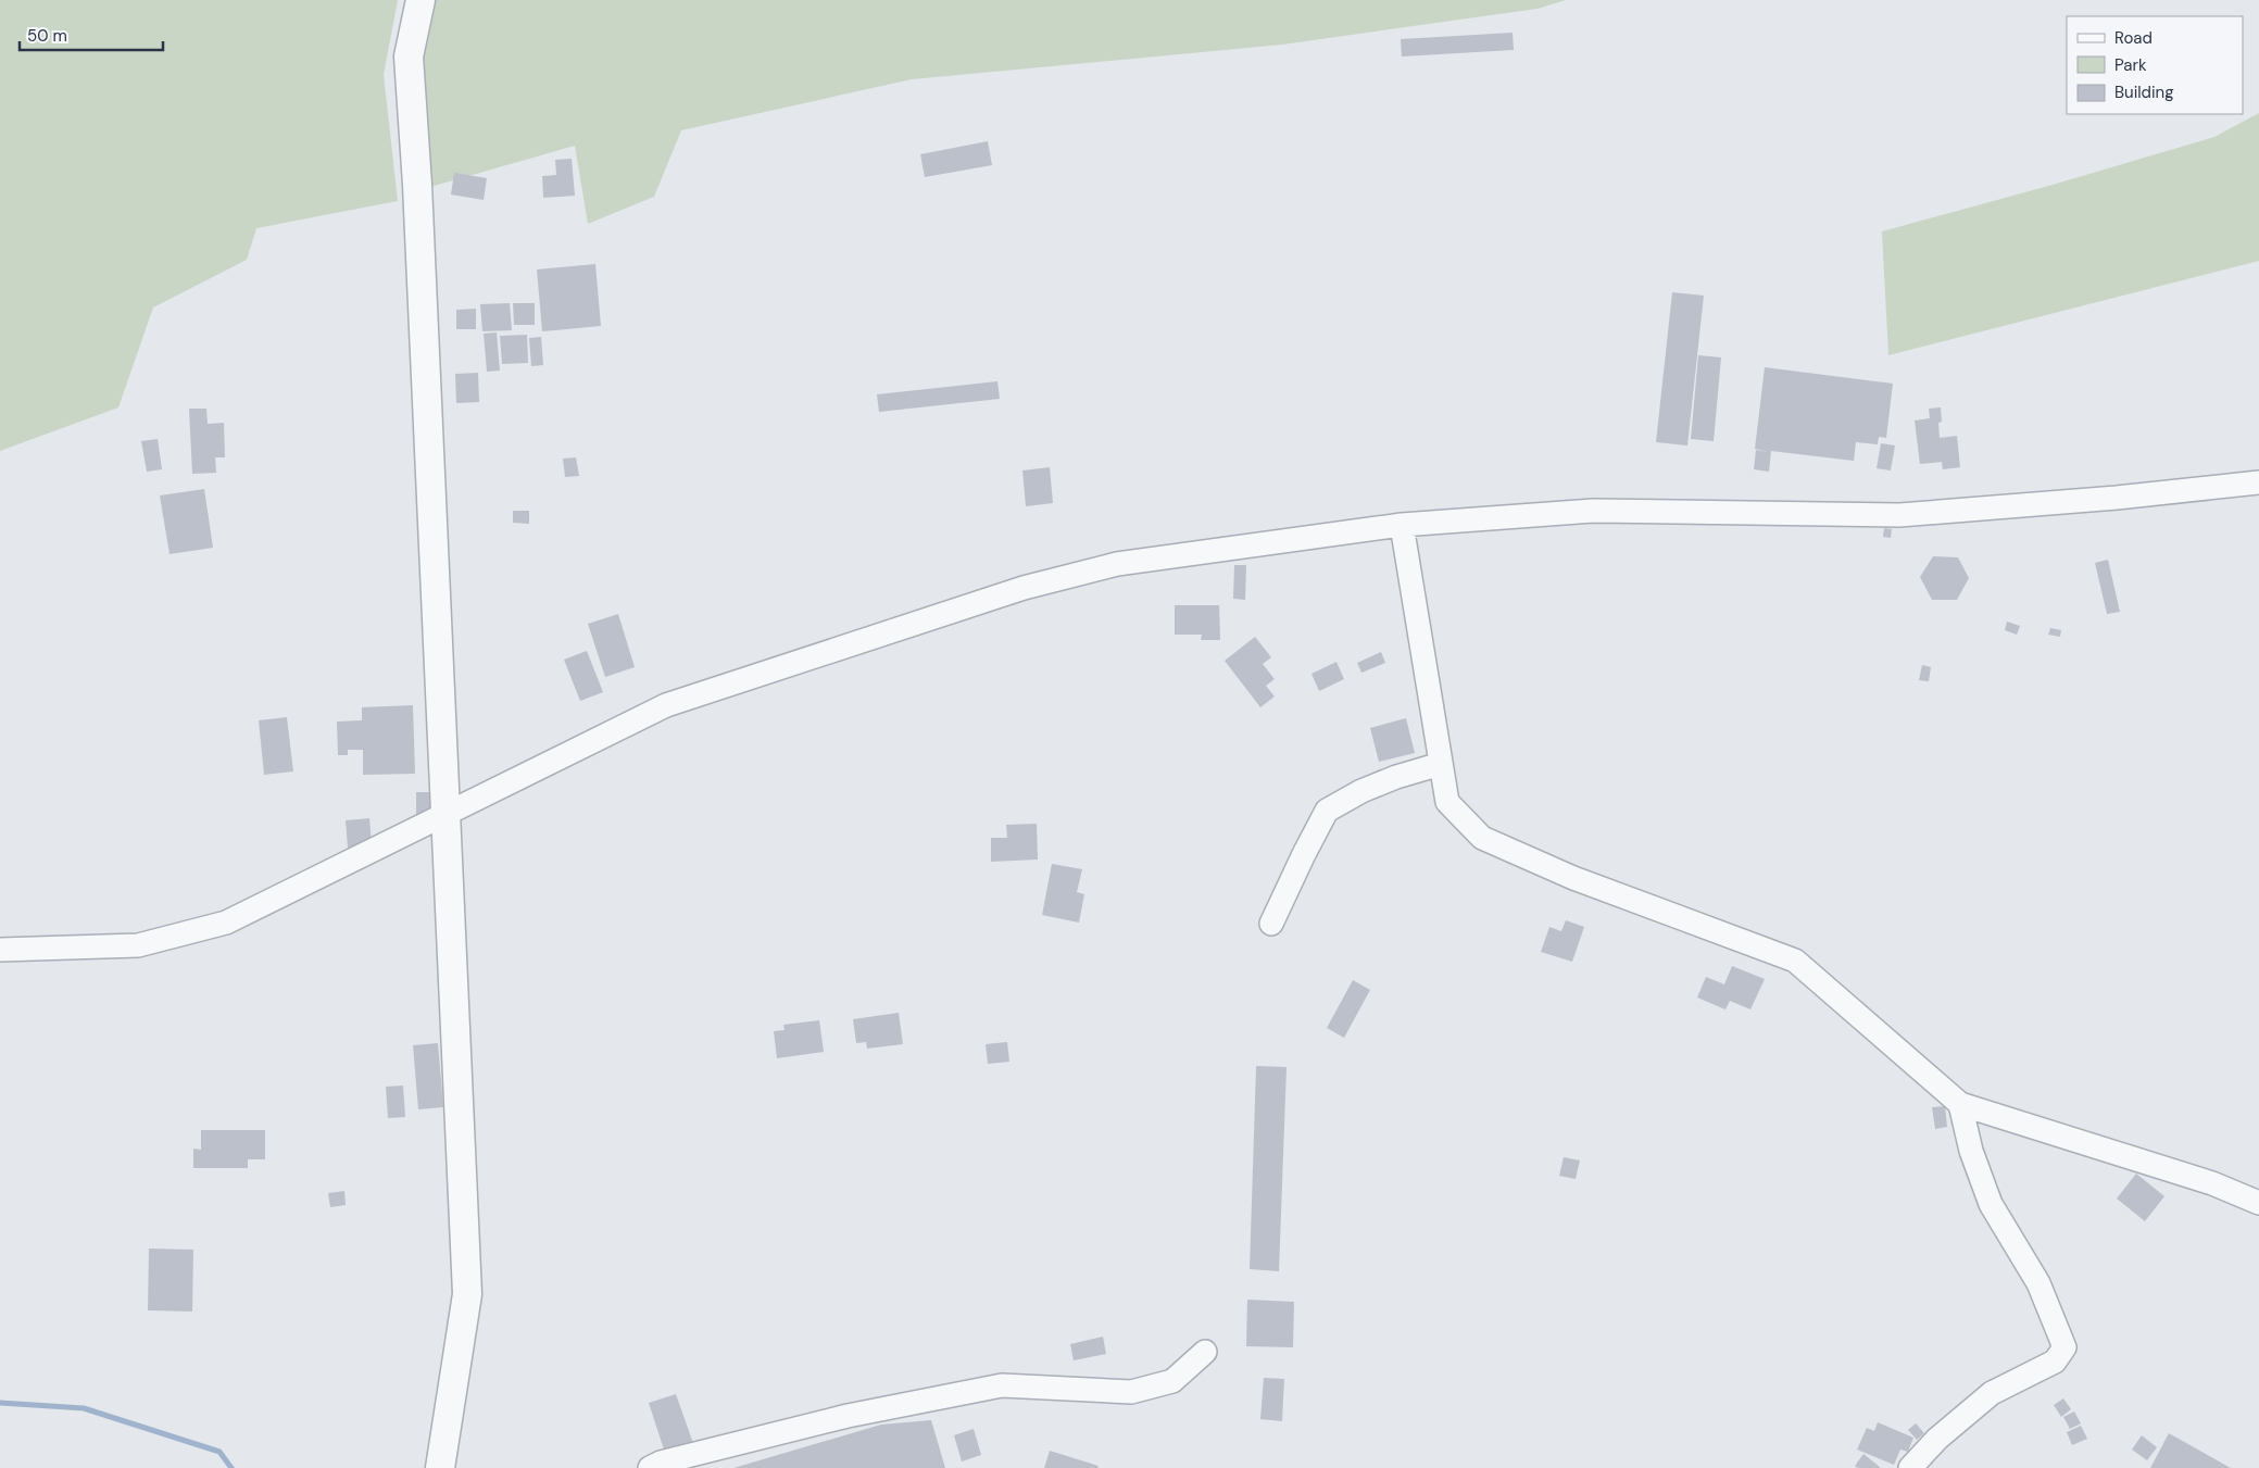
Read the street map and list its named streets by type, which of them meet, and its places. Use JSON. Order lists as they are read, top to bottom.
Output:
{
  "legend": ["Road", "Park", "Building"],
  "scale_bar": "50 m"
}
